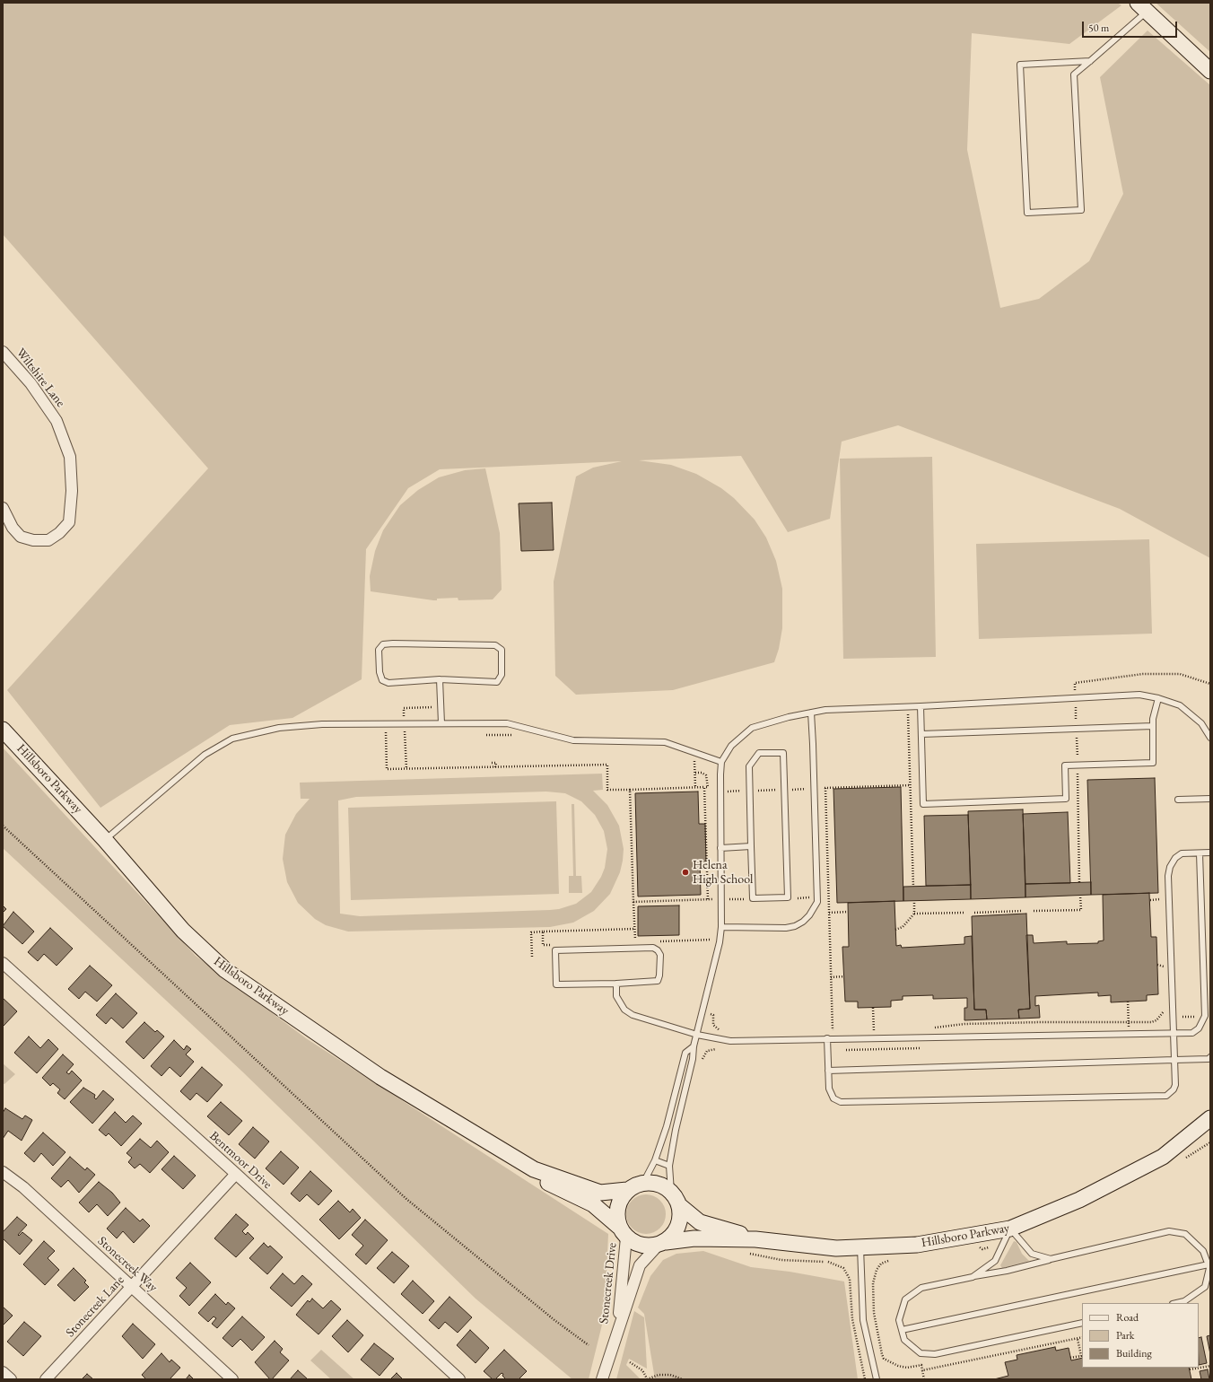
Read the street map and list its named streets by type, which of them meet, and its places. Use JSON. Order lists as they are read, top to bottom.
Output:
{
  "streets": {
    "street": [
      "Wiltshire Lane",
      "Hillsboro Parkway",
      "Bentmoor Drive",
      "Stonecreek Way",
      "Stonecreek Drive",
      "Stonecreek Lane"
    ]
  },
  "crossings": [
    ["Hillsboro Parkway", "Stonecreek Drive"],
    ["Bentmoor Drive", "Stonecreek Lane"],
    ["Stonecreek Way", "Stonecreek Lane"]
  ],
  "places": ["Helena High School"],
  "legend": ["Road", "Park", "Building"],
  "scale_bar": "50 m"
}
